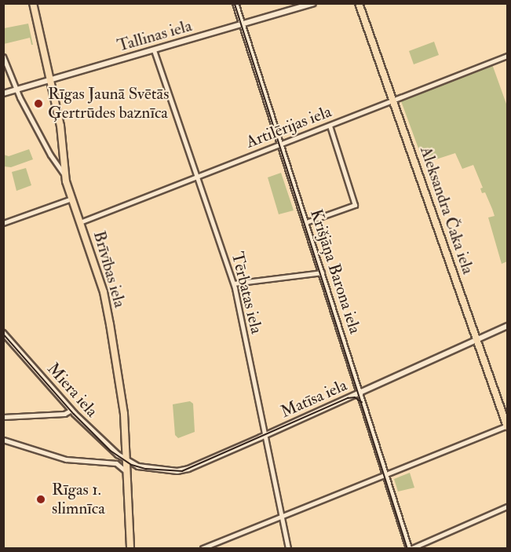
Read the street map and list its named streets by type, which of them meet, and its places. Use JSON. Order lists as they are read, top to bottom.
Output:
{
  "streets": {
    "main road": ["Aleksandra Čaka iela", "Brīvības iela"],
    "street": [
      "Tallinas iela",
      "Artilērijas iela",
      "Krišjāņa Barona iela",
      "Tērbatas iela",
      "Miera iela",
      "Matīsa iela"
    ]
  },
  "crossings": [
    ["Tallinas iela", "Brīvības iela"],
    ["Tallinas iela", "Krišjāņa Barona iela"],
    ["Tallinas iela", "Tērbatas iela"],
    ["Artilērijas iela", "Aleksandra Čaka iela"],
    ["Artilērijas iela", "Brīvības iela"],
    ["Artilērijas iela", "Krišjāņa Barona iela"],
    ["Artilērijas iela", "Tērbatas iela"],
    ["Aleksandra Čaka iela", "Matīsa iela"],
    ["Brīvības iela", "Miera iela"],
    ["Brīvības iela", "Matīsa iela"],
    ["Krišjāņa Barona iela", "Matīsa iela"],
    ["Tērbatas iela", "Matīsa iela"],
    ["Miera iela", "Matīsa iela"]
  ],
  "places": ["Rīgas Jaunā Svētās Ģertrūdes baznīca", "Rīgas 1. slimnīca"]
}
